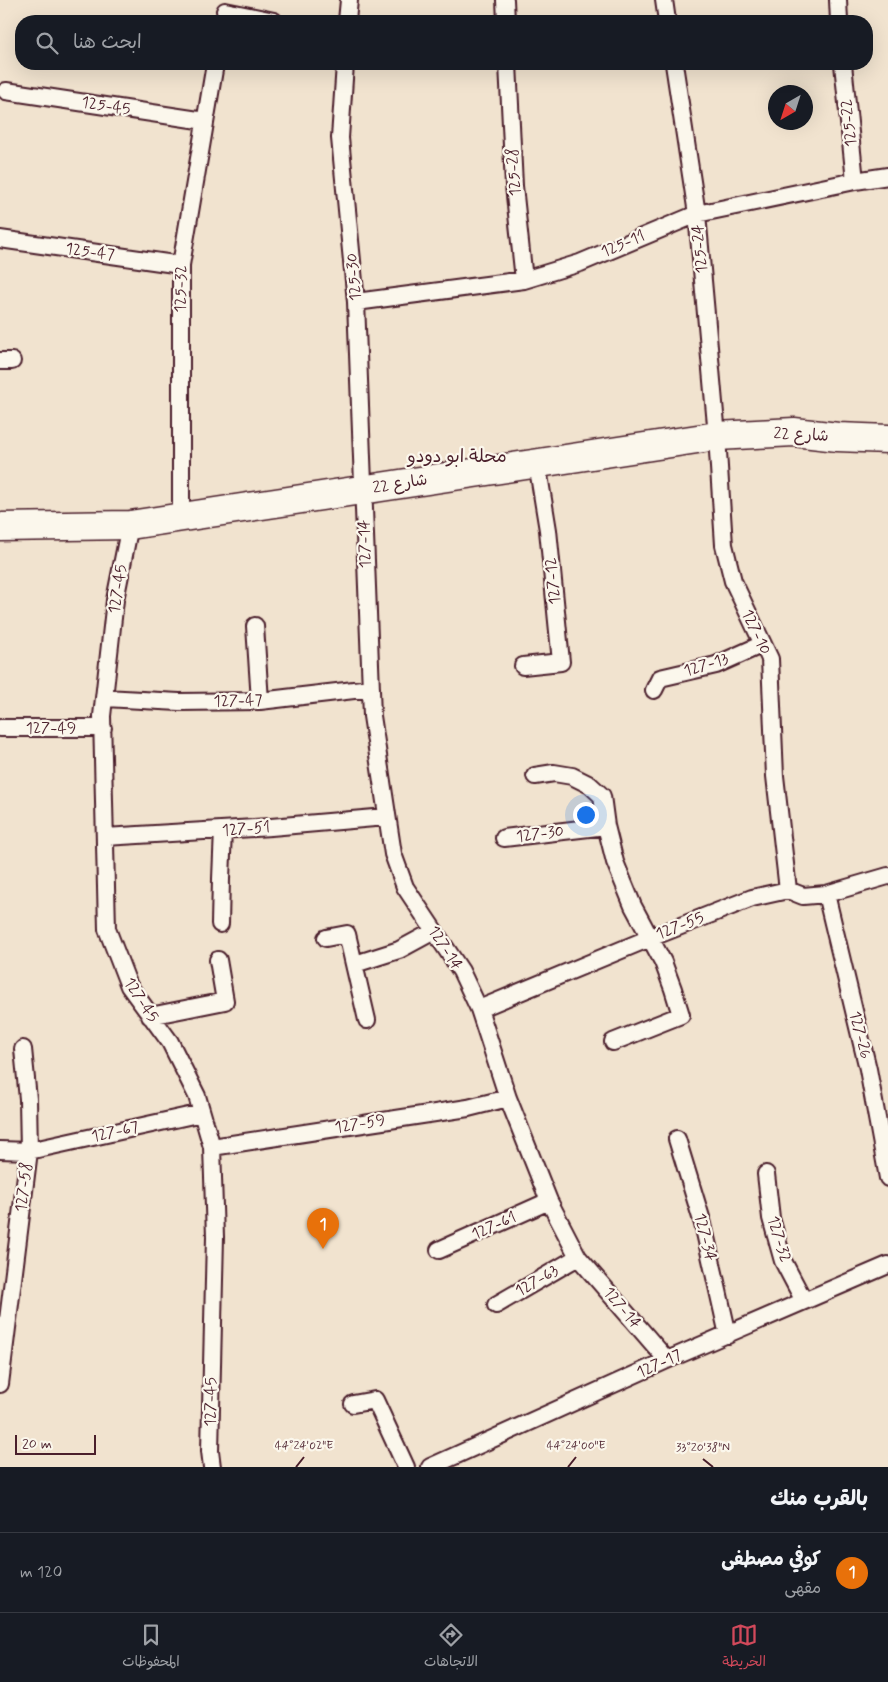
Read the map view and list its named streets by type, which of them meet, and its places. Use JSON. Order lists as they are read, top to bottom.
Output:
{
  "streets": {
    "street": ["شارع 22"],
    "lane": [
      "125-45",
      "125-22",
      "125-28",
      "125-11",
      "125-24",
      "125-47",
      "125-30",
      "125-32",
      "127-14",
      "127-12",
      "127-45",
      "127-10",
      "127-13",
      "127-47",
      "127-49",
      "127-51",
      "127-30",
      "127-55",
      "127-26",
      "127-59",
      "127-67",
      "127-58",
      "127-61",
      "127-34",
      "127-32",
      "127-63",
      "127-17"
    ]
  },
  "crossings": [
    ["125-45", "125-32"],
    ["125-22", "125-11"],
    ["125-28", "125-11"],
    ["125-11", "125-24"],
    ["125-11", "125-30"],
    ["125-24", "شارع 22"],
    ["125-24", "127-10"],
    ["125-47", "125-32"],
    ["125-30", "شارع 22"],
    ["125-30", "127-14"],
    ["125-32", "شارع 22"],
    ["شارع 22", "127-14"],
    ["شارع 22", "127-12"],
    ["شارع 22", "127-45"],
    ["شارع 22", "127-10"],
    ["127-14", "127-47"],
    ["127-14", "127-51"],
    ["127-14", "127-55"],
    ["127-14", "127-59"],
    ["127-14", "127-61"],
    ["127-14", "127-63"],
    ["127-14", "127-17"],
    ["127-45", "127-47"],
    ["127-45", "127-49"],
    ["127-45", "127-51"],
    ["127-45", "127-59"],
    ["127-45", "127-67"],
    ["127-10", "127-13"],
    ["127-10", "127-55"],
    ["127-55", "127-26"],
    ["127-67", "127-58"],
    ["127-34", "127-17"],
    ["127-32", "127-17"]
  ],
  "districts": ["محلة ابو دودو"],
  "scale_bar": "20 m",
  "north": "bottom left",
  "page": {
    "search": "ابحث هنا",
    "pins": "1",
    "scale": "20 m",
    "heading": "بالقرب منك",
    "list": [
      {
        "mark": "1",
        "name": "كوفي مصطفى",
        "note": "مقهى",
        "value": "120 m"
      }
    ],
    "nav": ["الخريطة", "الاتجاهات", "المحفوظات"]
  },
  "coordinates": ["44°24'02\"E", "44°24'00\"E", "33°20'38\"N"]
}
